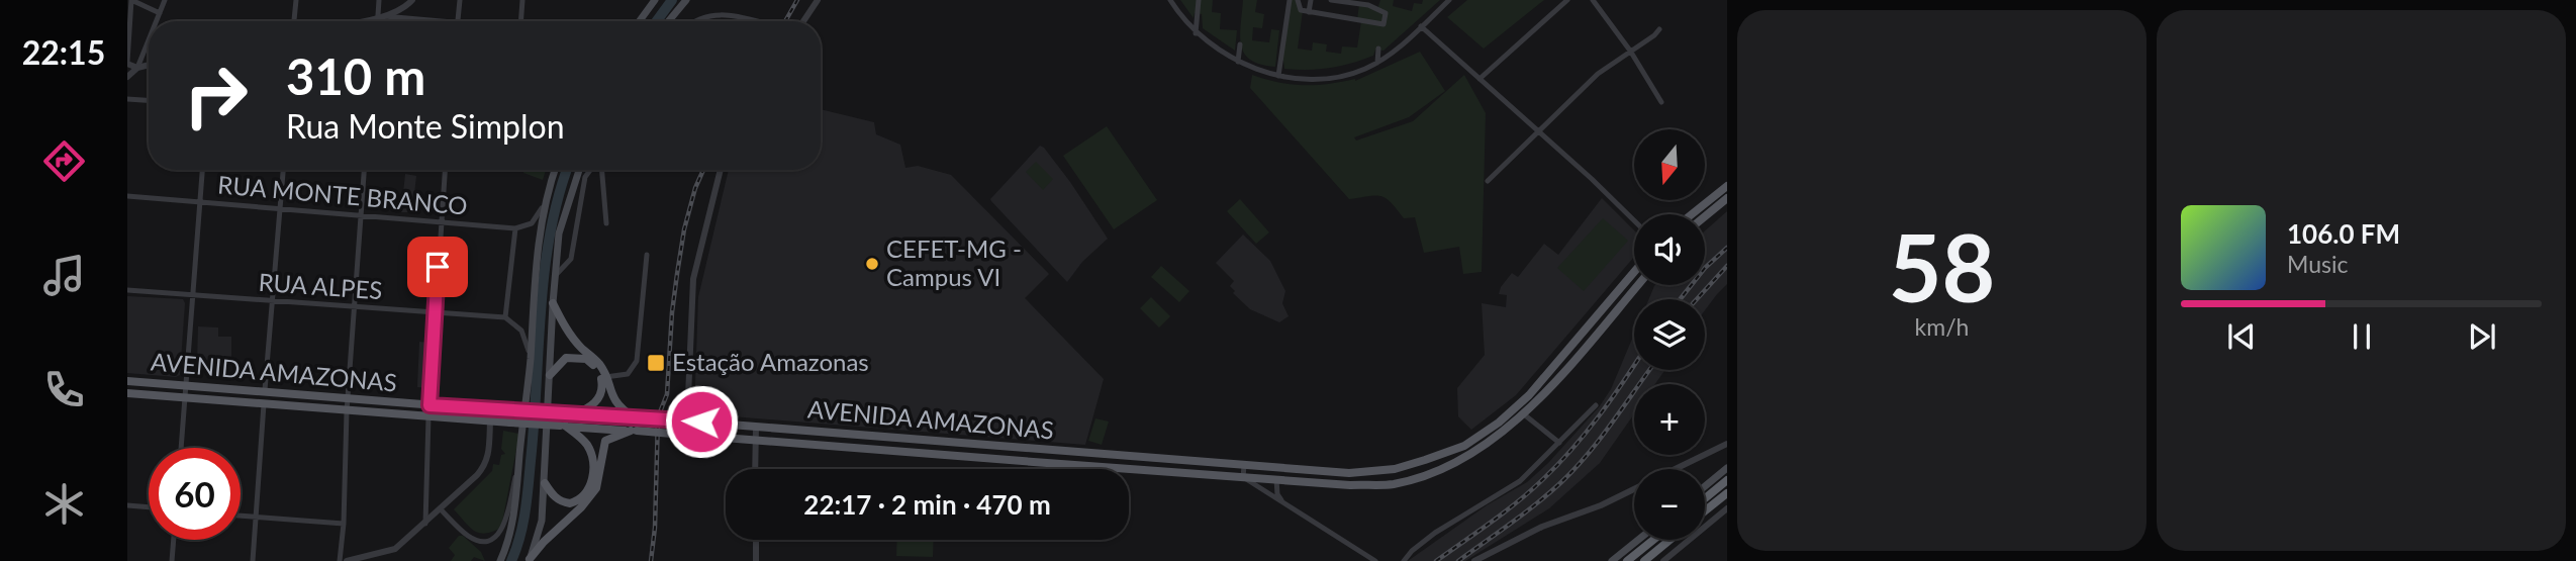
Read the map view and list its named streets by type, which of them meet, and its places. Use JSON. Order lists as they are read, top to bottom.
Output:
{
  "streets": {
    "main road": ["AVENIDA AMAZONAS"],
    "street": ["RUA MONTE BRANCO", "RUA ALPES"]
  },
  "places": {
    "other": ["CEFET-MG - Campus VI"],
    "transit": ["Estação Amazonas"]
  },
  "north": "bottom",
  "page": {
    "tabs": "22:15",
    "tile": ["58", "km/h"],
    "turn": ["310 m", "Rua Monte Simplon"],
    "map_buttons": ["+", "−"],
    "song": ["106.0 FM", "Music"],
    "limit": "60",
    "trip": "22:17 · 2 min · 470 m"
  }
}
